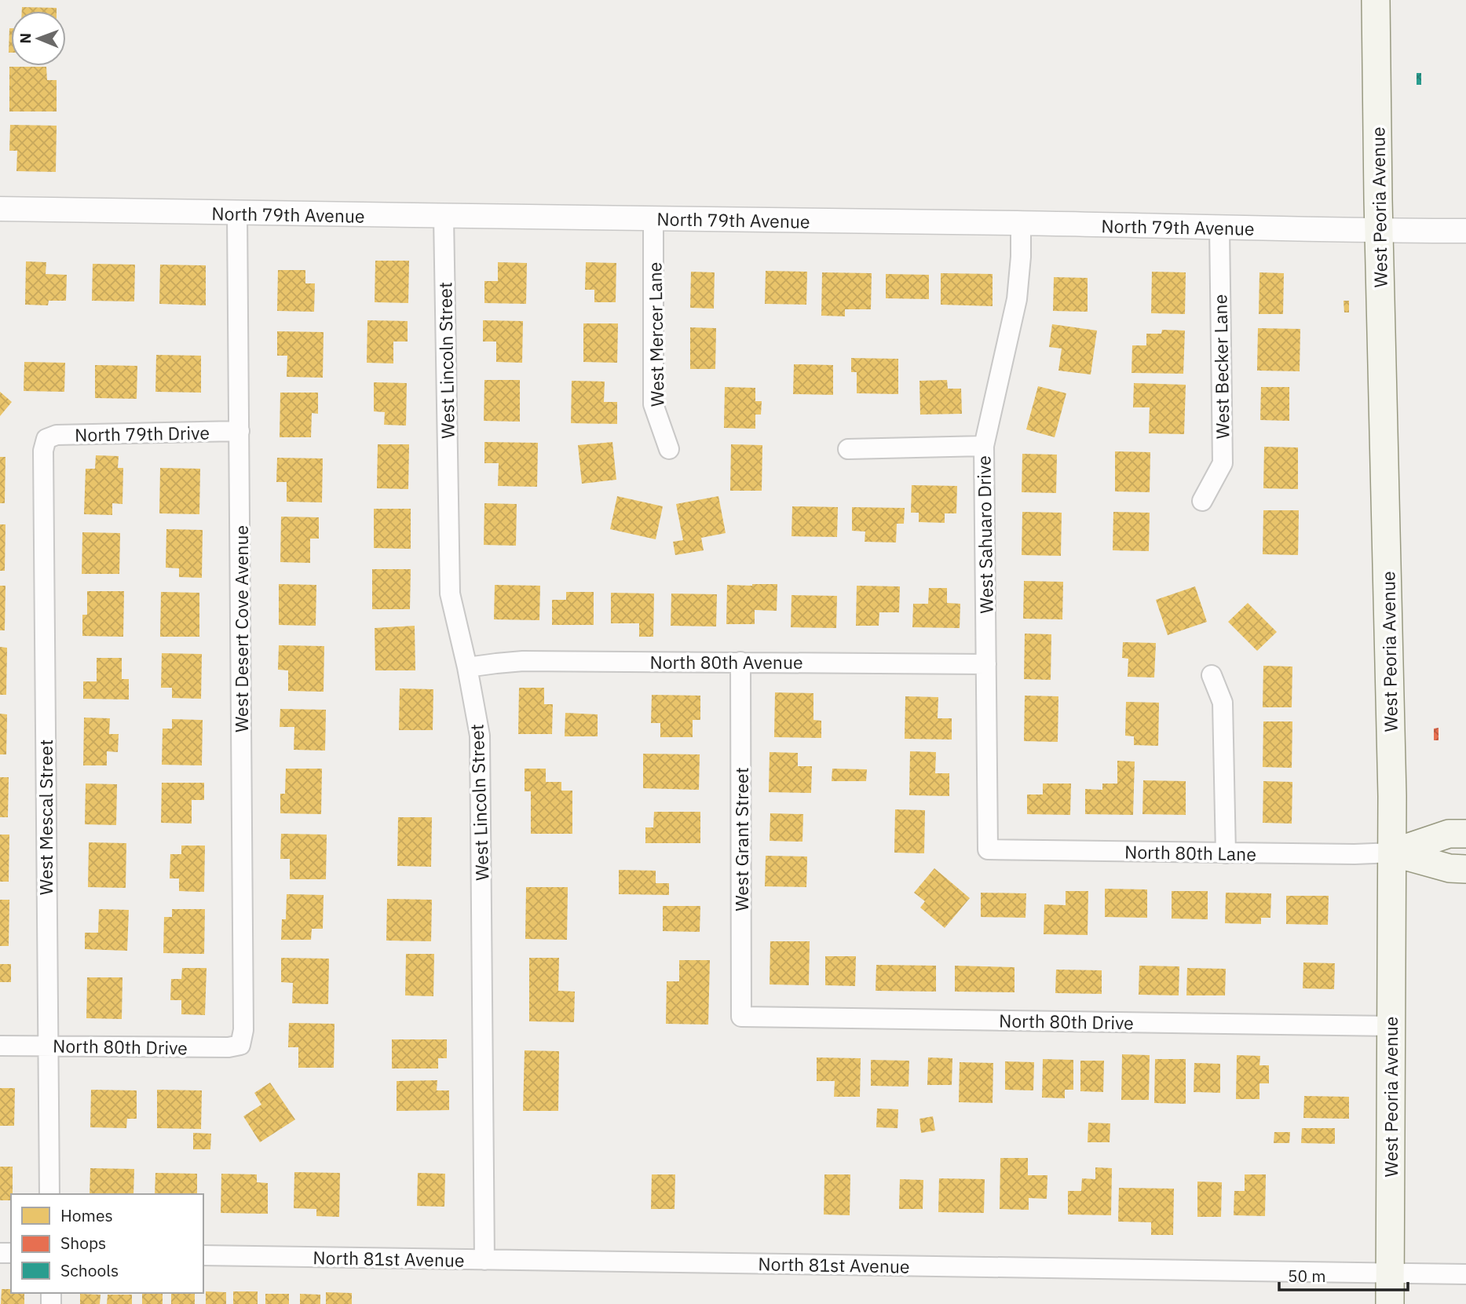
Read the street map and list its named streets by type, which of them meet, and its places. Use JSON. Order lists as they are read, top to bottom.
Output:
{
  "streets": {
    "main road": ["West Peoria Avenue"],
    "street": [
      "North 79th Avenue",
      "West Mercer Lane",
      "West Lincoln Street",
      "West Becker Lane",
      "North 79th Drive",
      "West Sahuaro Drive",
      "West Desert Cove Avenue",
      "North 80th Avenue",
      "West Mescal Street",
      "West Grant Street",
      "North 80th Lane",
      "North 80th Drive",
      "North 81st Avenue"
    ]
  },
  "crossings": [
    ["West Peoria Avenue", "North 79th Avenue"],
    ["West Peoria Avenue", "North 80th Lane"],
    ["West Peoria Avenue", "North 80th Drive"],
    ["West Peoria Avenue", "North 81st Avenue"],
    ["North 79th Avenue", "West Mercer Lane"],
    ["North 79th Avenue", "West Lincoln Street"],
    ["North 79th Avenue", "West Becker Lane"],
    ["North 79th Avenue", "West Sahuaro Drive"],
    ["North 79th Avenue", "West Desert Cove Avenue"],
    ["West Lincoln Street", "North 80th Avenue"],
    ["West Lincoln Street", "North 81st Avenue"],
    ["North 79th Drive", "West Desert Cove Avenue"],
    ["North 79th Drive", "West Mescal Street"],
    ["West Sahuaro Drive", "North 80th Avenue"],
    ["West Sahuaro Drive", "North 80th Lane"],
    ["West Desert Cove Avenue", "North 80th Drive"],
    ["North 80th Avenue", "West Grant Street"],
    ["West Mescal Street", "North 80th Drive"],
    ["West Grant Street", "North 80th Drive"]
  ],
  "legend": ["Homes", "Shops", "Schools"],
  "scale_bar": "50 m",
  "north": "left"
}
